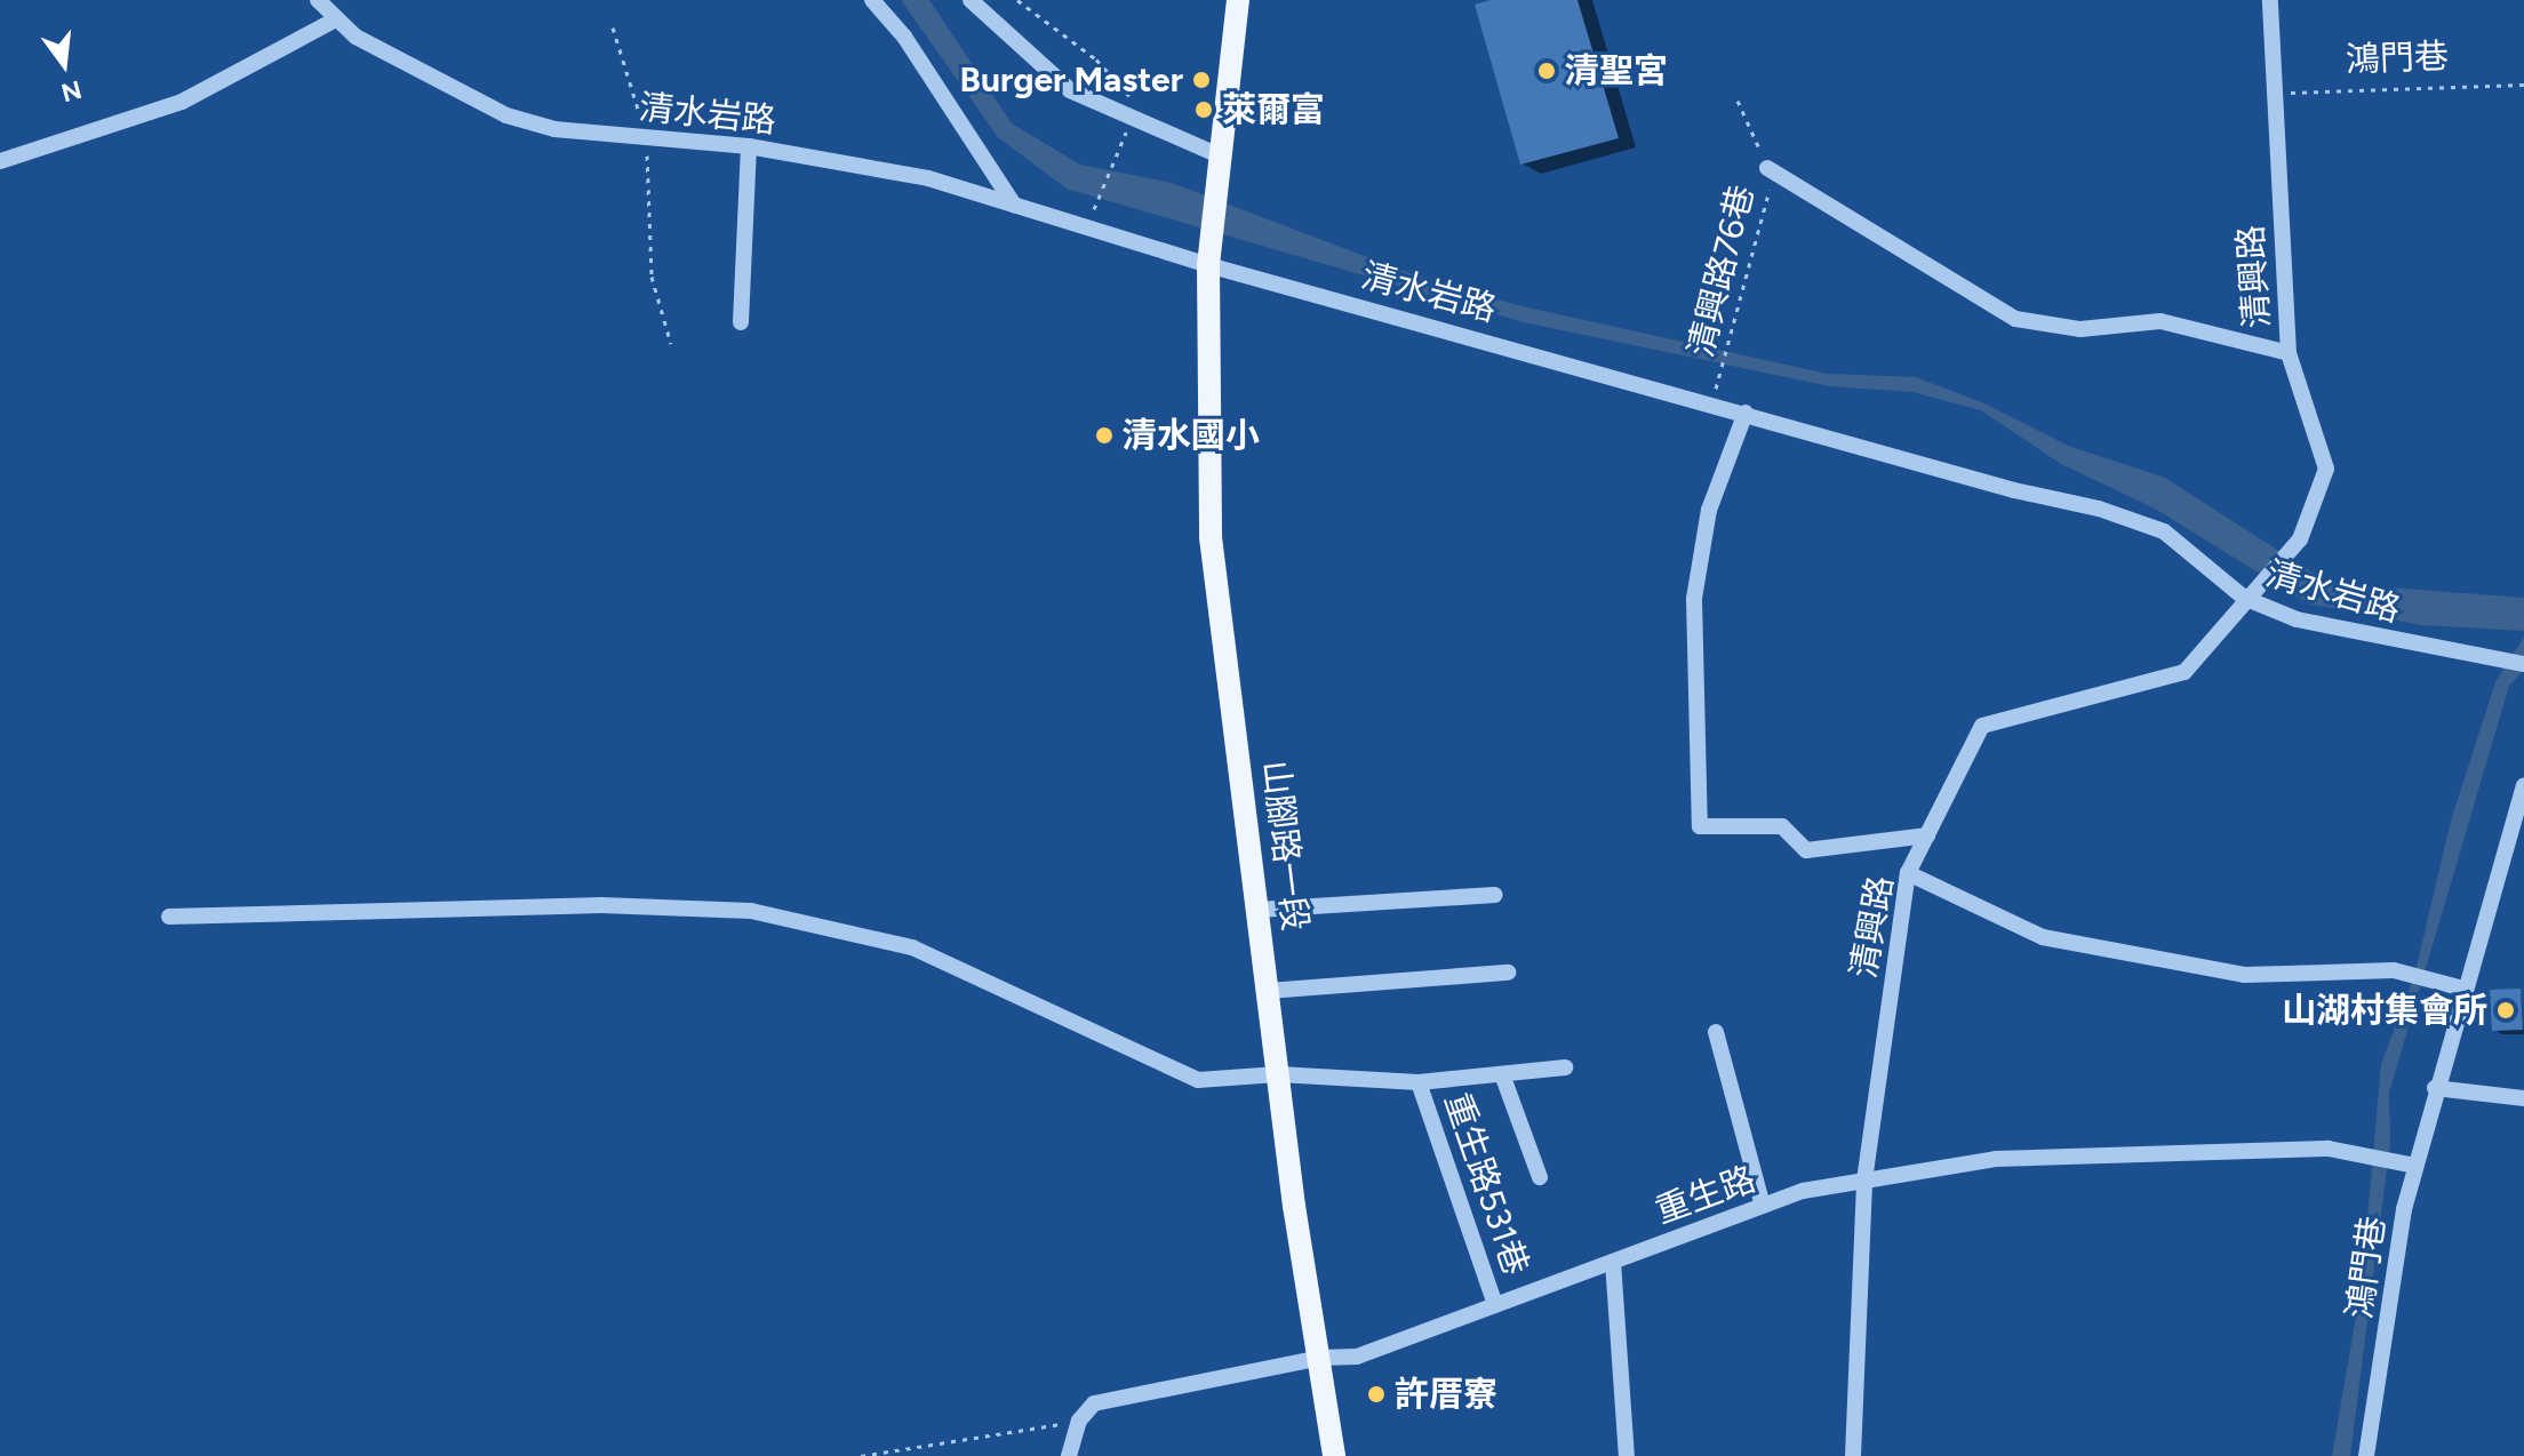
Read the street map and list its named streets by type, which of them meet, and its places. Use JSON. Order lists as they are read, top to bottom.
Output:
{
  "streets": {
    "main road": ["山腳路一段"],
    "street": [
      "鴻門巷",
      "清水岩路",
      "清興路",
      "重生路531巷",
      "重生路"
    ],
    "path": ["清興路76巷"]
  },
  "crossings": [
    ["鴻門巷", "清興路"],
    ["鴻門巷", "重生路"],
    ["清水岩路", "清興路76巷"],
    ["清水岩路", "清興路"],
    ["清水岩路", "山腳路一段"],
    ["清興路", "重生路"],
    ["山腳路一段", "重生路531巷"],
    ["山腳路一段", "重生路"],
    ["重生路531巷", "重生路"]
  ],
  "places": [
    "清聖宮",
    "Burger Master",
    "萊爾富",
    "清水國小",
    "山湖村集會所",
    "許厝寮"
  ],
  "north": "bottom"
}
